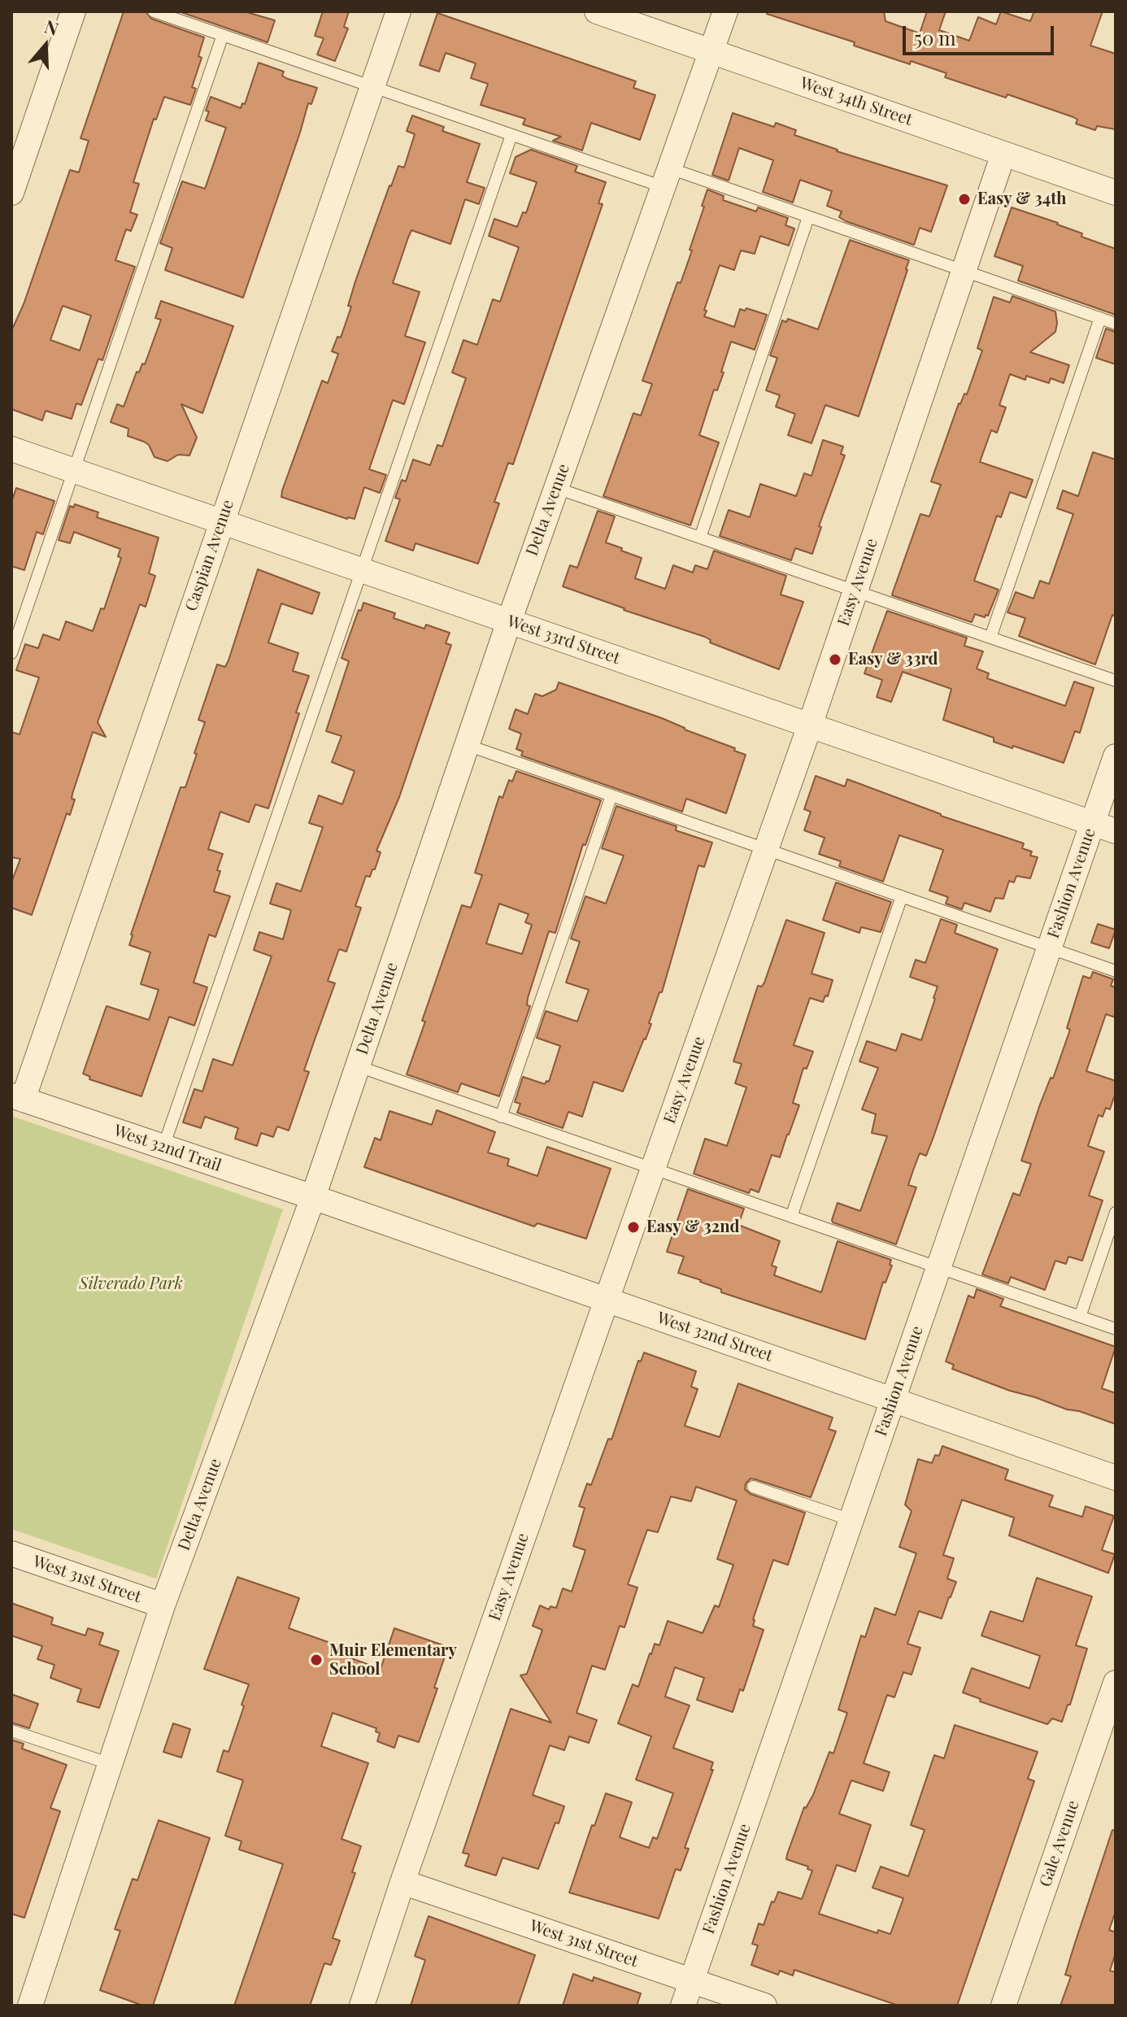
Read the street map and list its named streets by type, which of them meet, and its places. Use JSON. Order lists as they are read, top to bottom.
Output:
{
  "streets": {
    "street": [
      "West 34th Street",
      "Delta Avenue",
      "Caspian Avenue",
      "Easy Avenue",
      "West 33rd Street",
      "Fashion Avenue",
      "West 32nd Trail",
      "West 32nd Street",
      "West 31st Street",
      "Gale Avenue"
    ]
  },
  "crossings": [
    ["West 34th Street", "Delta Avenue"],
    ["West 34th Street", "Easy Avenue"],
    ["Delta Avenue", "West 33rd Street"],
    ["Delta Avenue", "West 32nd Trail"],
    ["Delta Avenue", "West 32nd Street"],
    ["Delta Avenue", "West 31st Street"],
    ["Caspian Avenue", "West 33rd Street"],
    ["Caspian Avenue", "West 32nd Trail"],
    ["Easy Avenue", "West 33rd Street"],
    ["Easy Avenue", "West 32nd Street"],
    ["Easy Avenue", "West 31st Street"],
    ["West 33rd Street", "Fashion Avenue"],
    ["Fashion Avenue", "West 32nd Street"],
    ["Fashion Avenue", "West 31st Street"],
    ["West 32nd Trail", "West 32nd Street"]
  ],
  "parks": ["Silverado Park"],
  "places": [
    "Easy & 34th",
    "Easy & 33rd",
    "Easy & 32nd",
    "Muir Elementary School"
  ],
  "scale_bar": "50 m",
  "north": "top"
}
